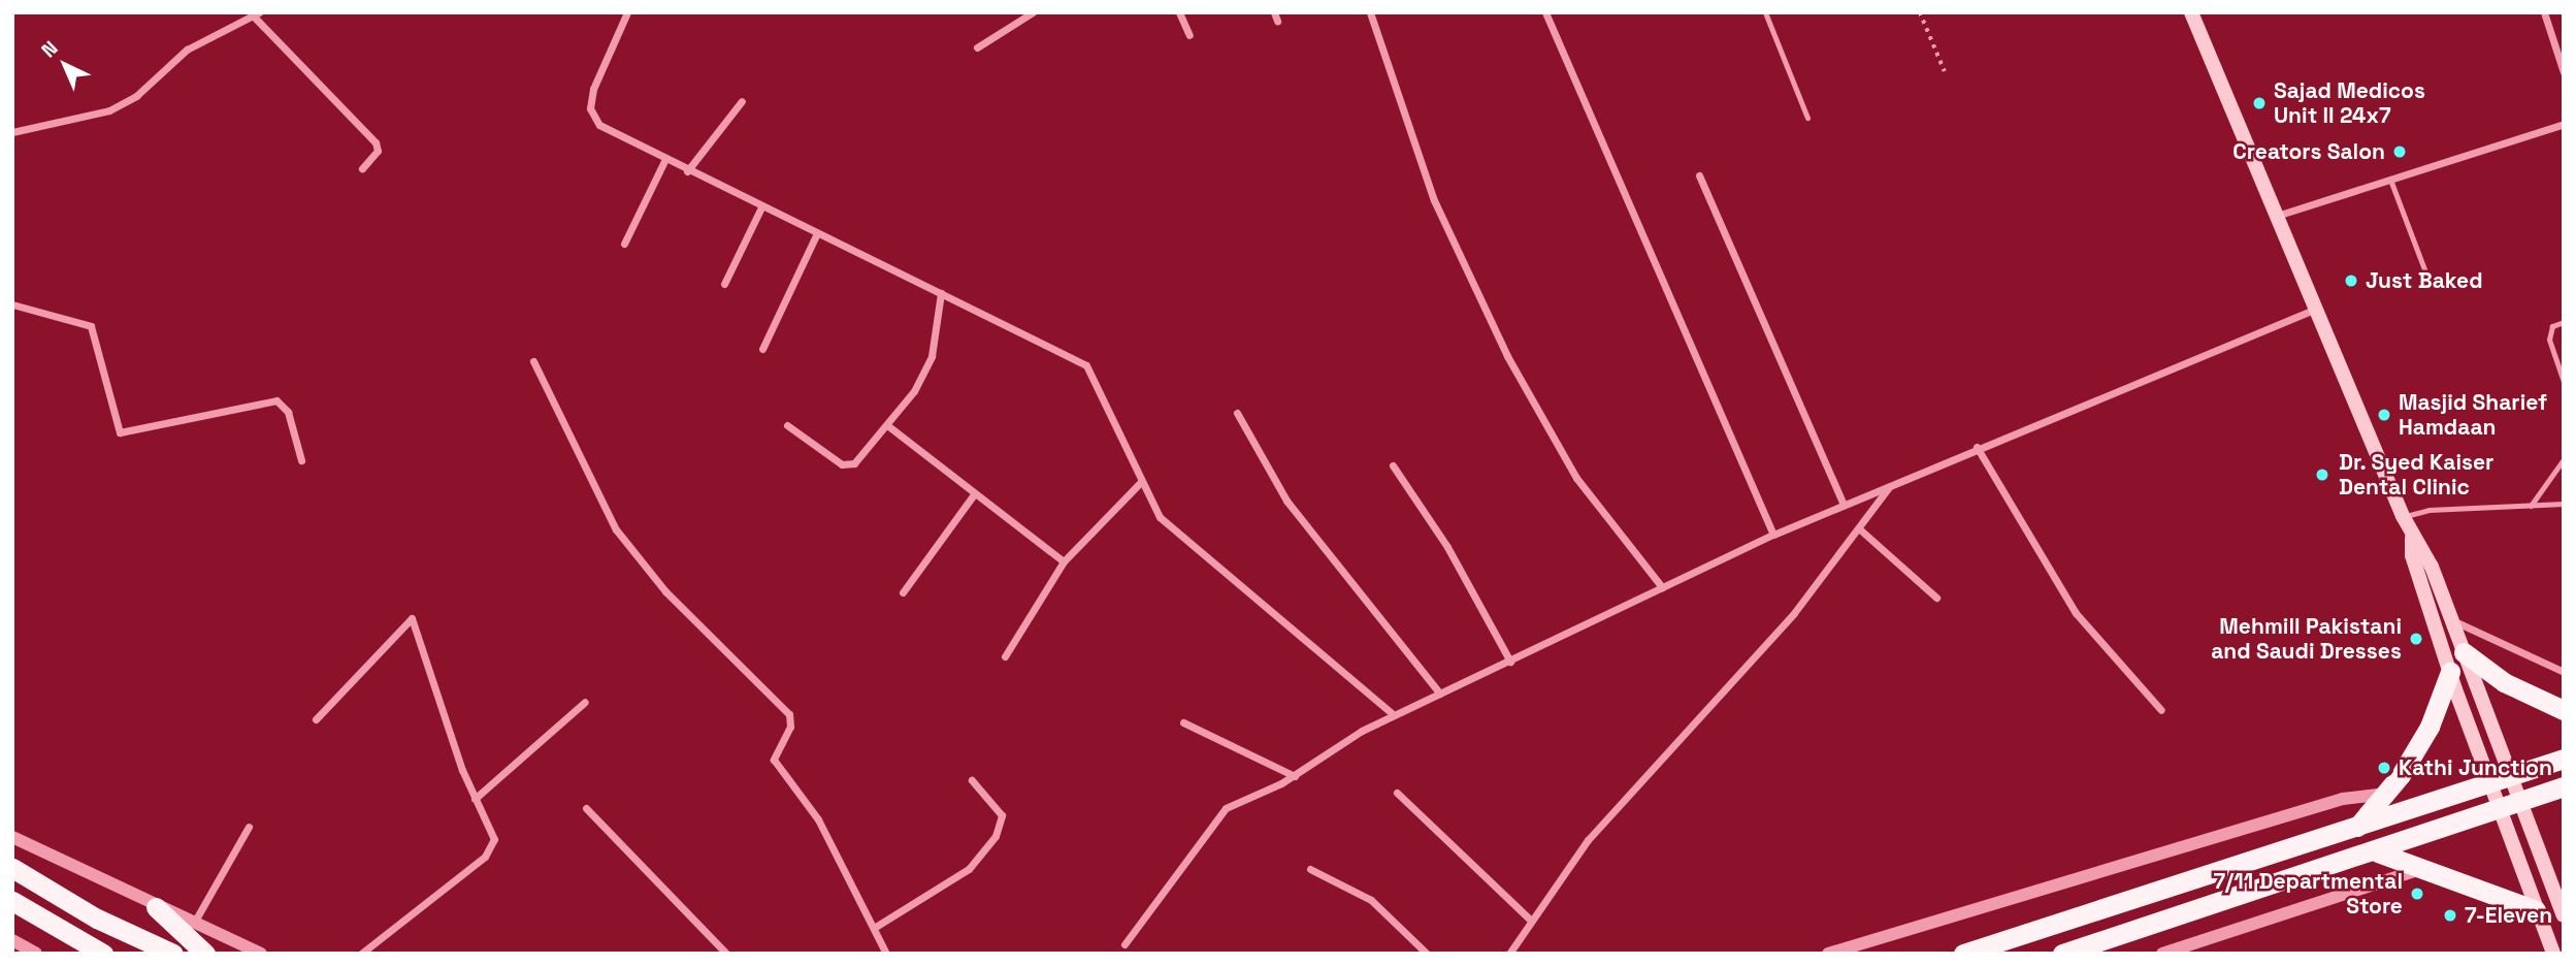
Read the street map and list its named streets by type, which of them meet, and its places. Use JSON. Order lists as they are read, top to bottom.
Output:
{
  "places": [
    "Sajad Medicos Unit II 24x7",
    "Creators Salon",
    "Just Baked",
    "Masjid Sharief Hamdaan",
    "Dr. Syed Kaiser Dental Clinic",
    "Mehmill Pakistani and Saudi Dresses",
    "Kathi Junction",
    "7/11 Departmental Store",
    "7-Eleven"
  ],
  "north": "top left"
}
